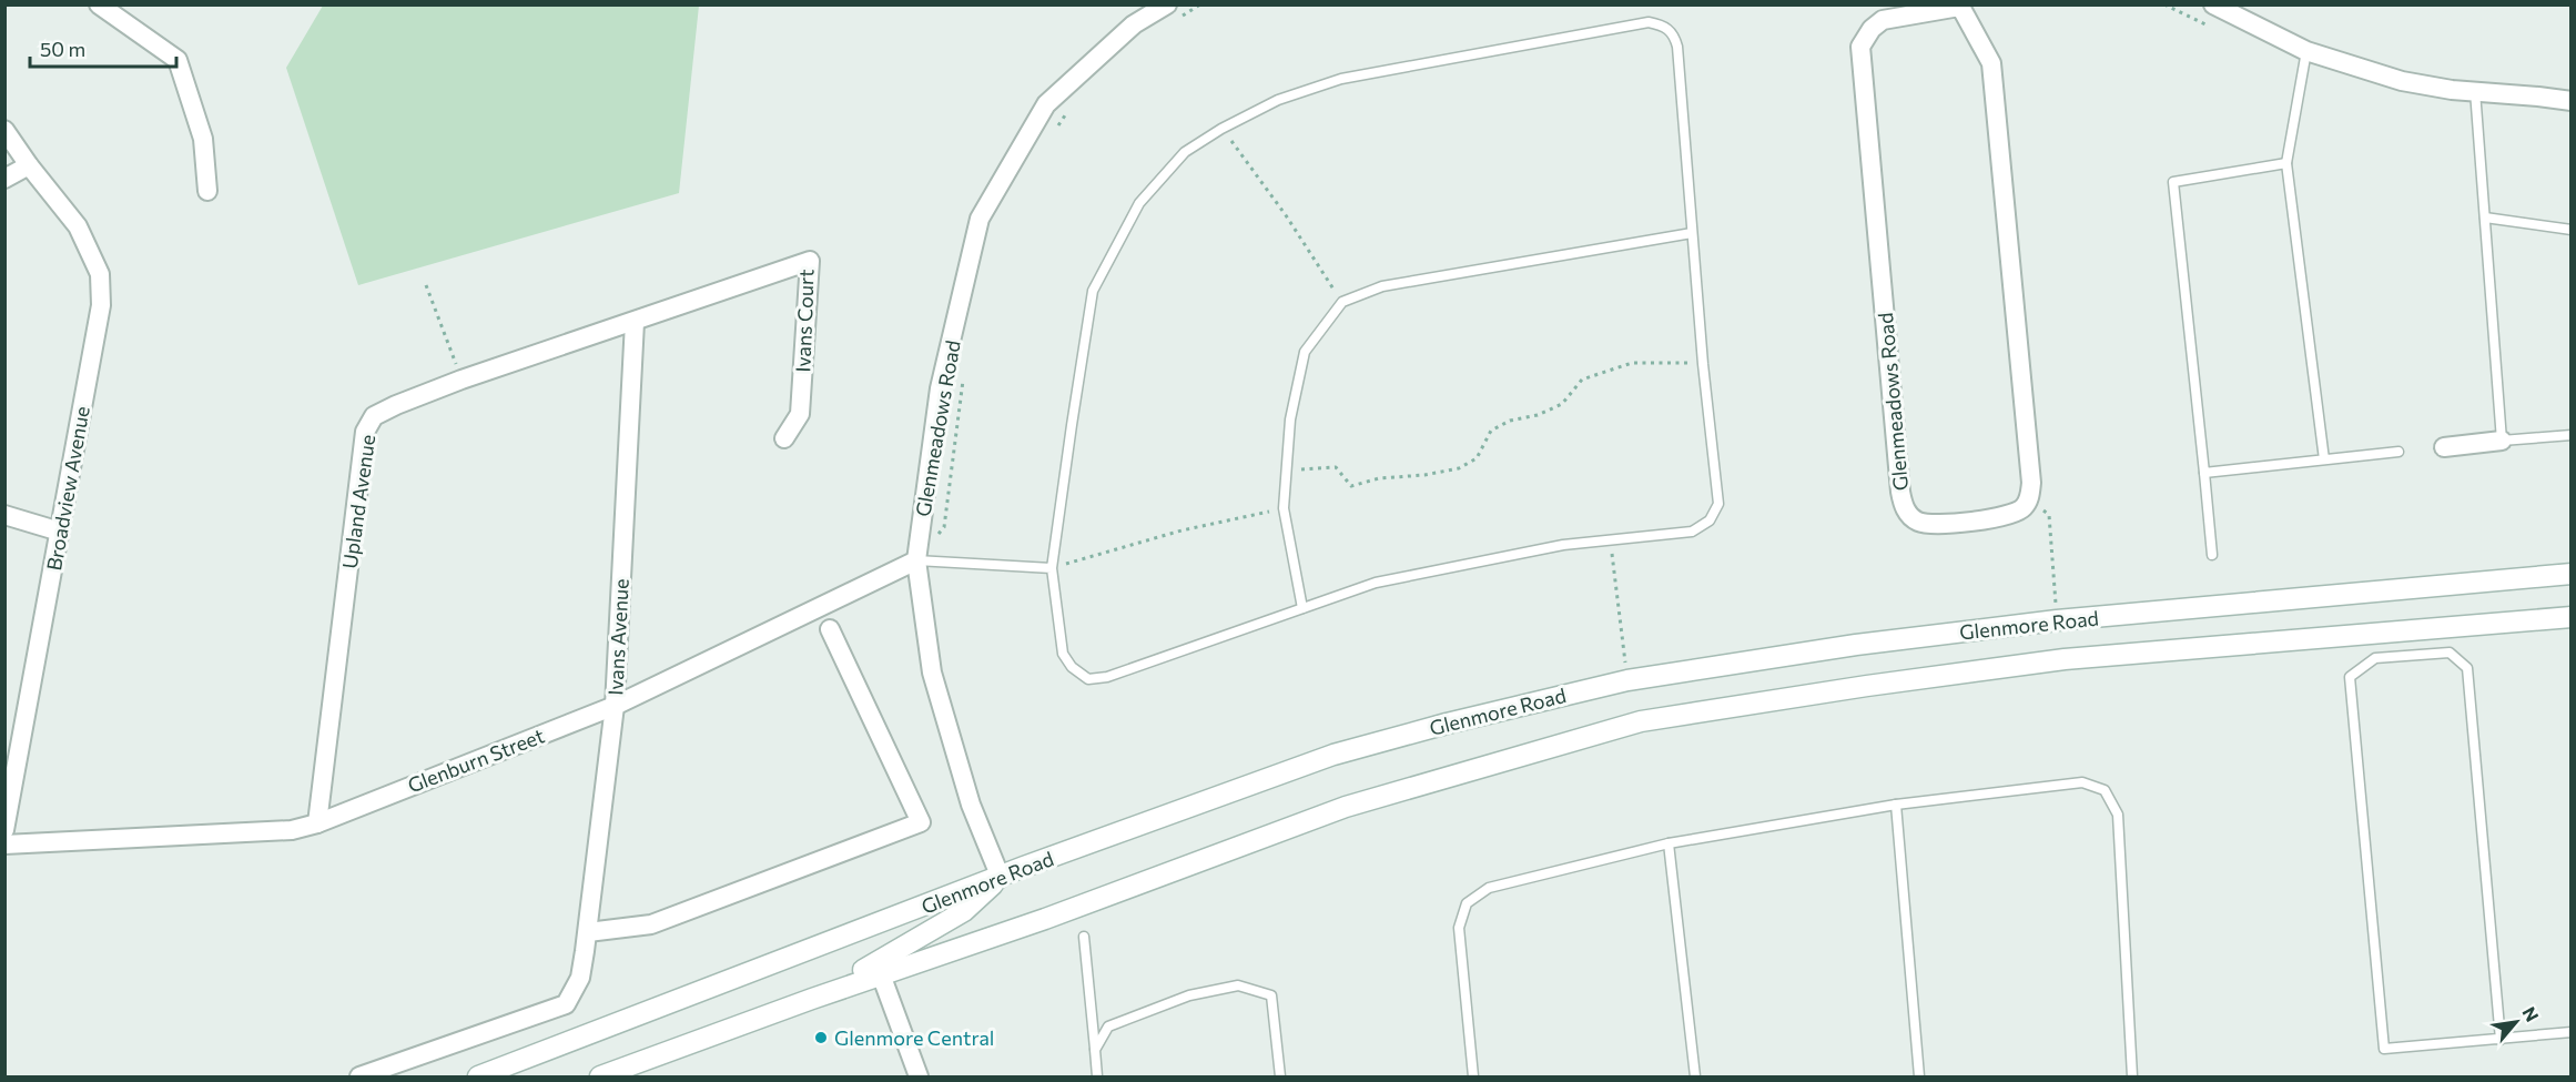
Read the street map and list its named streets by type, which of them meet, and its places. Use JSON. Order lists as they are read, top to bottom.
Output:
{
  "streets": {
    "main road": ["Glenmore Road"],
    "street": [
      "Ivans Court",
      "Glenmeadows Road",
      "Broadview Avenue",
      "Upland Avenue",
      "Ivans Avenue",
      "Glenburn Street"
    ]
  },
  "crossings": [
    ["Ivans Court", "Upland Avenue"],
    ["Ivans Court", "Ivans Avenue"],
    ["Glenmeadows Road", "Glenmore Road"],
    ["Glenmeadows Road", "Glenburn Street"],
    ["Upland Avenue", "Ivans Avenue"],
    ["Upland Avenue", "Glenburn Street"],
    ["Ivans Avenue", "Glenburn Street"]
  ],
  "places": ["Glenmore Central"],
  "scale_bar": "50 m",
  "north": "top right"
}
